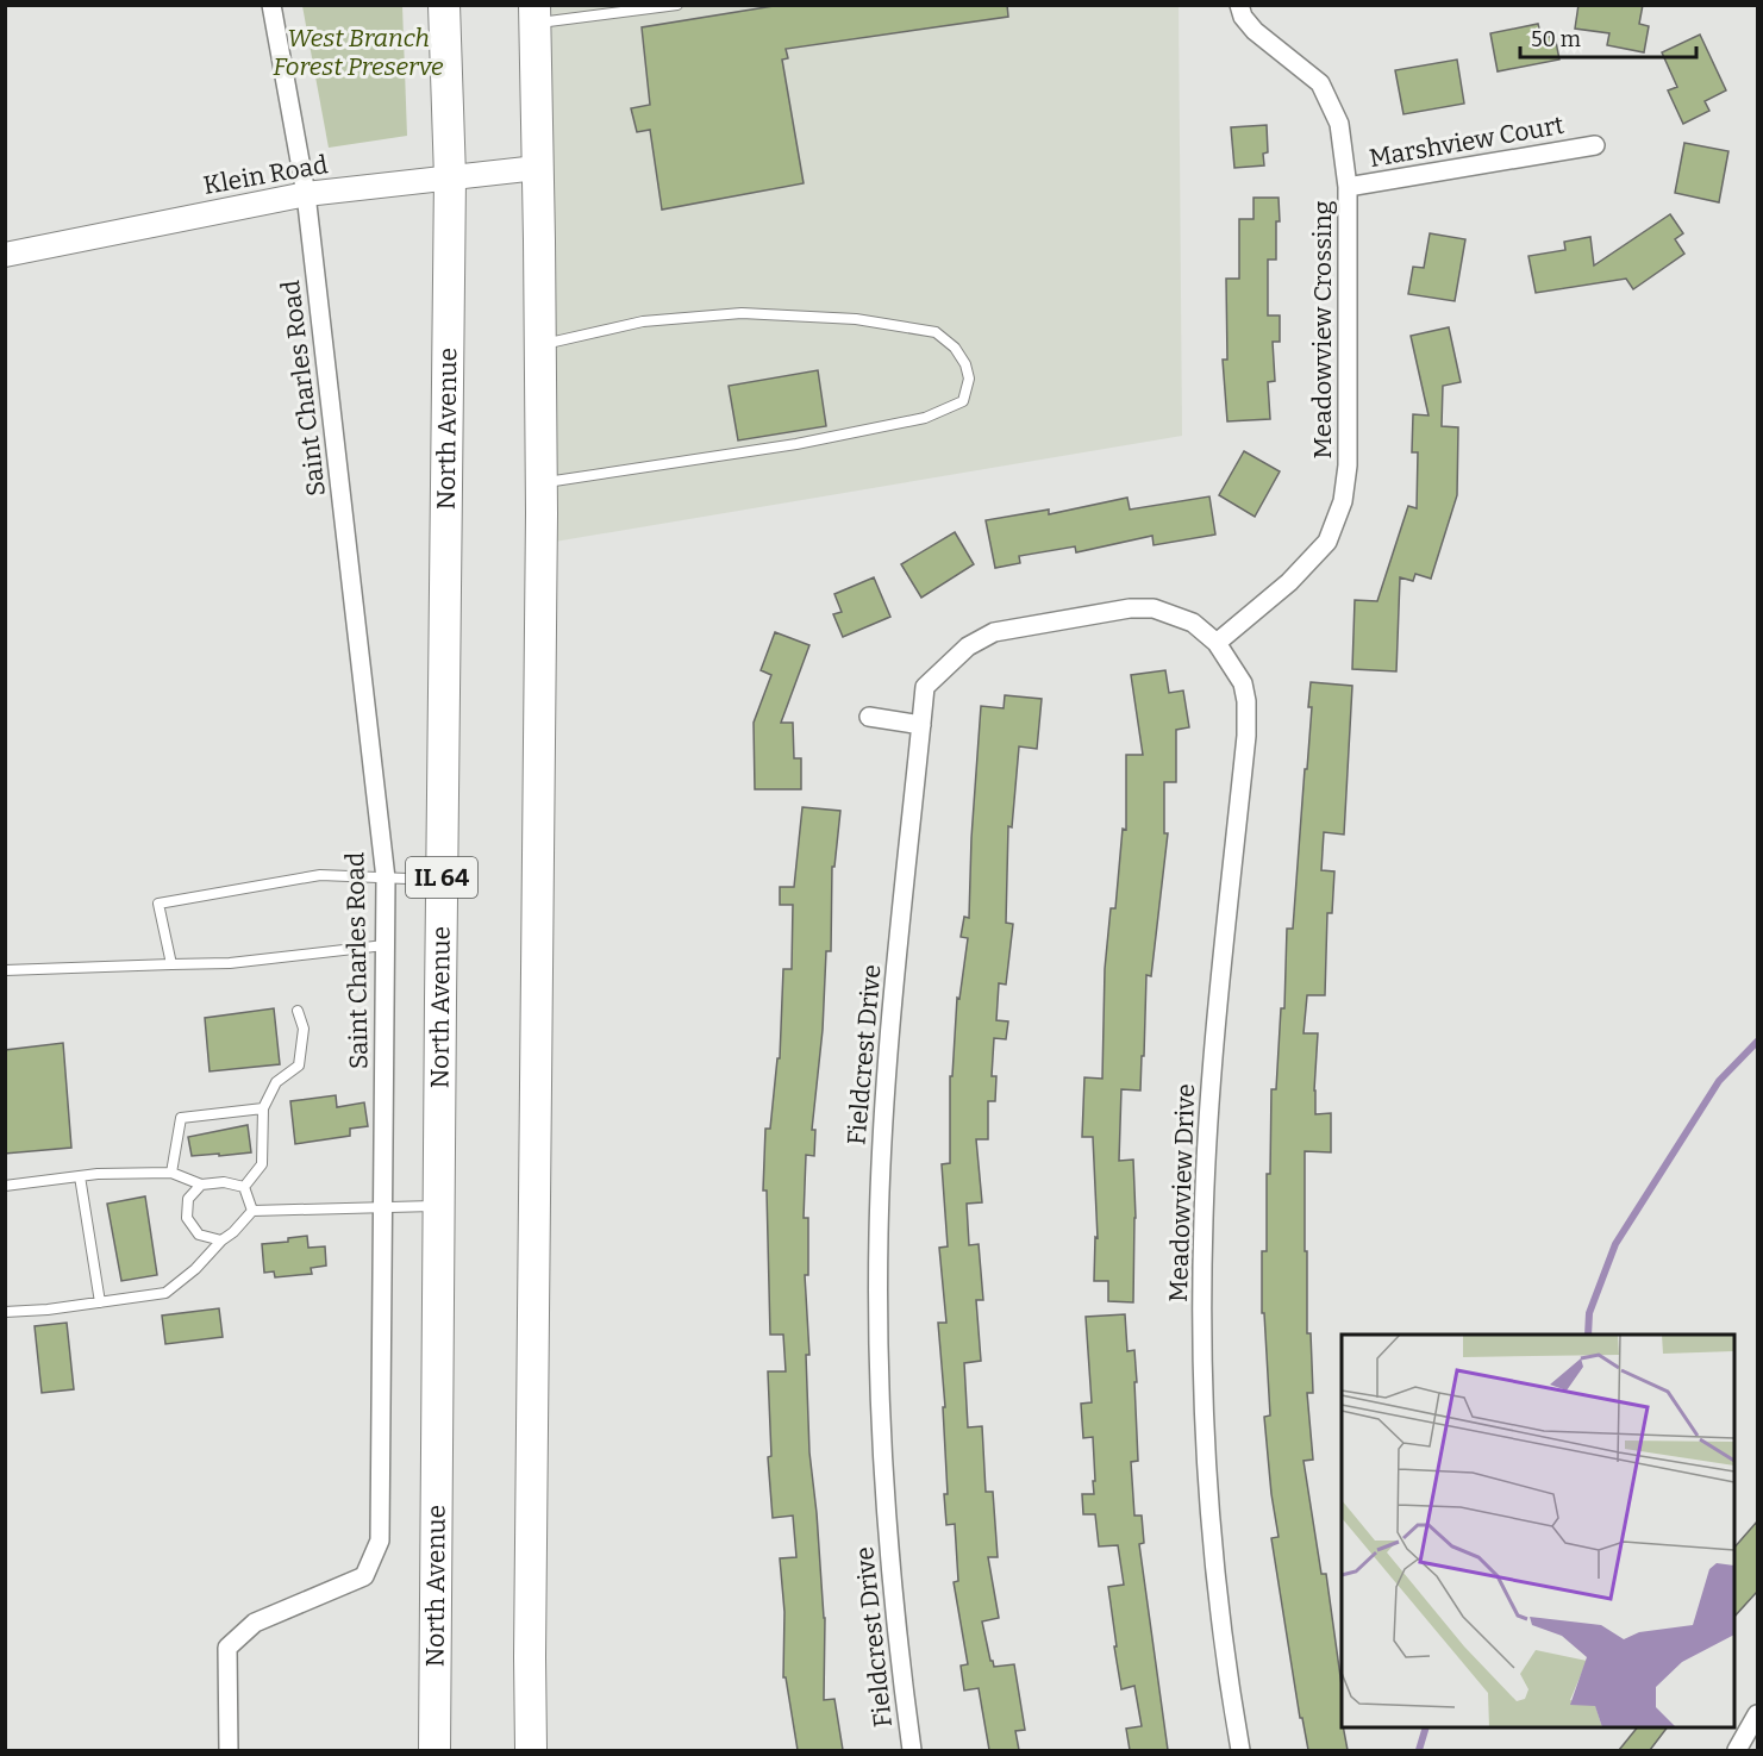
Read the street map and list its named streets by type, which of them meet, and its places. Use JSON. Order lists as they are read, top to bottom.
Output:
{
  "streets": {
    "main road": ["North Avenue", "IL 64"],
    "street": [
      "Marshview Court",
      "Klein Road",
      "Meadowview Crossing",
      "Saint Charles Road",
      "Fieldcrest Drive",
      "Meadowview Drive"
    ]
  },
  "crossings": [
    ["Marshview Court", "Meadowview Crossing"],
    ["Klein Road", "Saint Charles Road"],
    ["Klein Road", "North Avenue"],
    ["Meadowview Crossing", "Fieldcrest Drive"],
    ["Meadowview Crossing", "Meadowview Drive"],
    ["Fieldcrest Drive", "Meadowview Drive"]
  ],
  "parks": ["West Branch Forest Preserve"],
  "scale_bar": "50 m"
}
